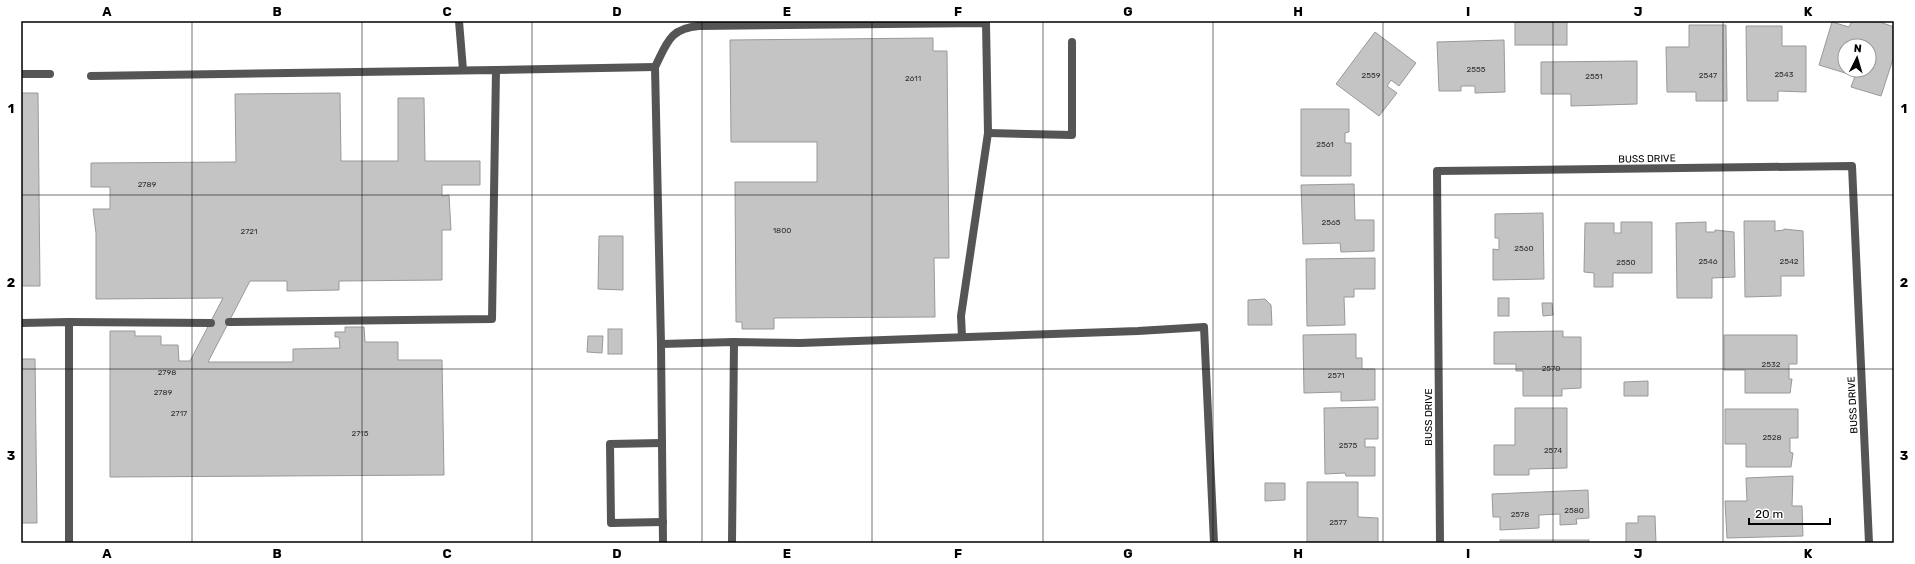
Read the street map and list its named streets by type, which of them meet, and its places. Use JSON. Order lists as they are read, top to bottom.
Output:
{
  "streets": {
    "street": ["BUSS DRIVE"]
  },
  "house_numbers": [
    "2555",
    "2543",
    "2559",
    "2547",
    "2551",
    "2611",
    "2561",
    "2789",
    "2565",
    "1800",
    "2721",
    "2560",
    "2546",
    "2542",
    "2550",
    "2532",
    "2570",
    "2798",
    "2571",
    "2789",
    "2717",
    "2715",
    "2528",
    "2575",
    "2574",
    "2580",
    "2578",
    "2577"
  ],
  "scale_bar": "20 m",
  "north": "top",
  "grid": {
    "columns": [
      "A",
      "B",
      "C",
      "D",
      "E",
      "F",
      "G",
      "H",
      "I",
      "J",
      "K"
    ],
    "rows": ["1", "2", "3"]
  }
}
